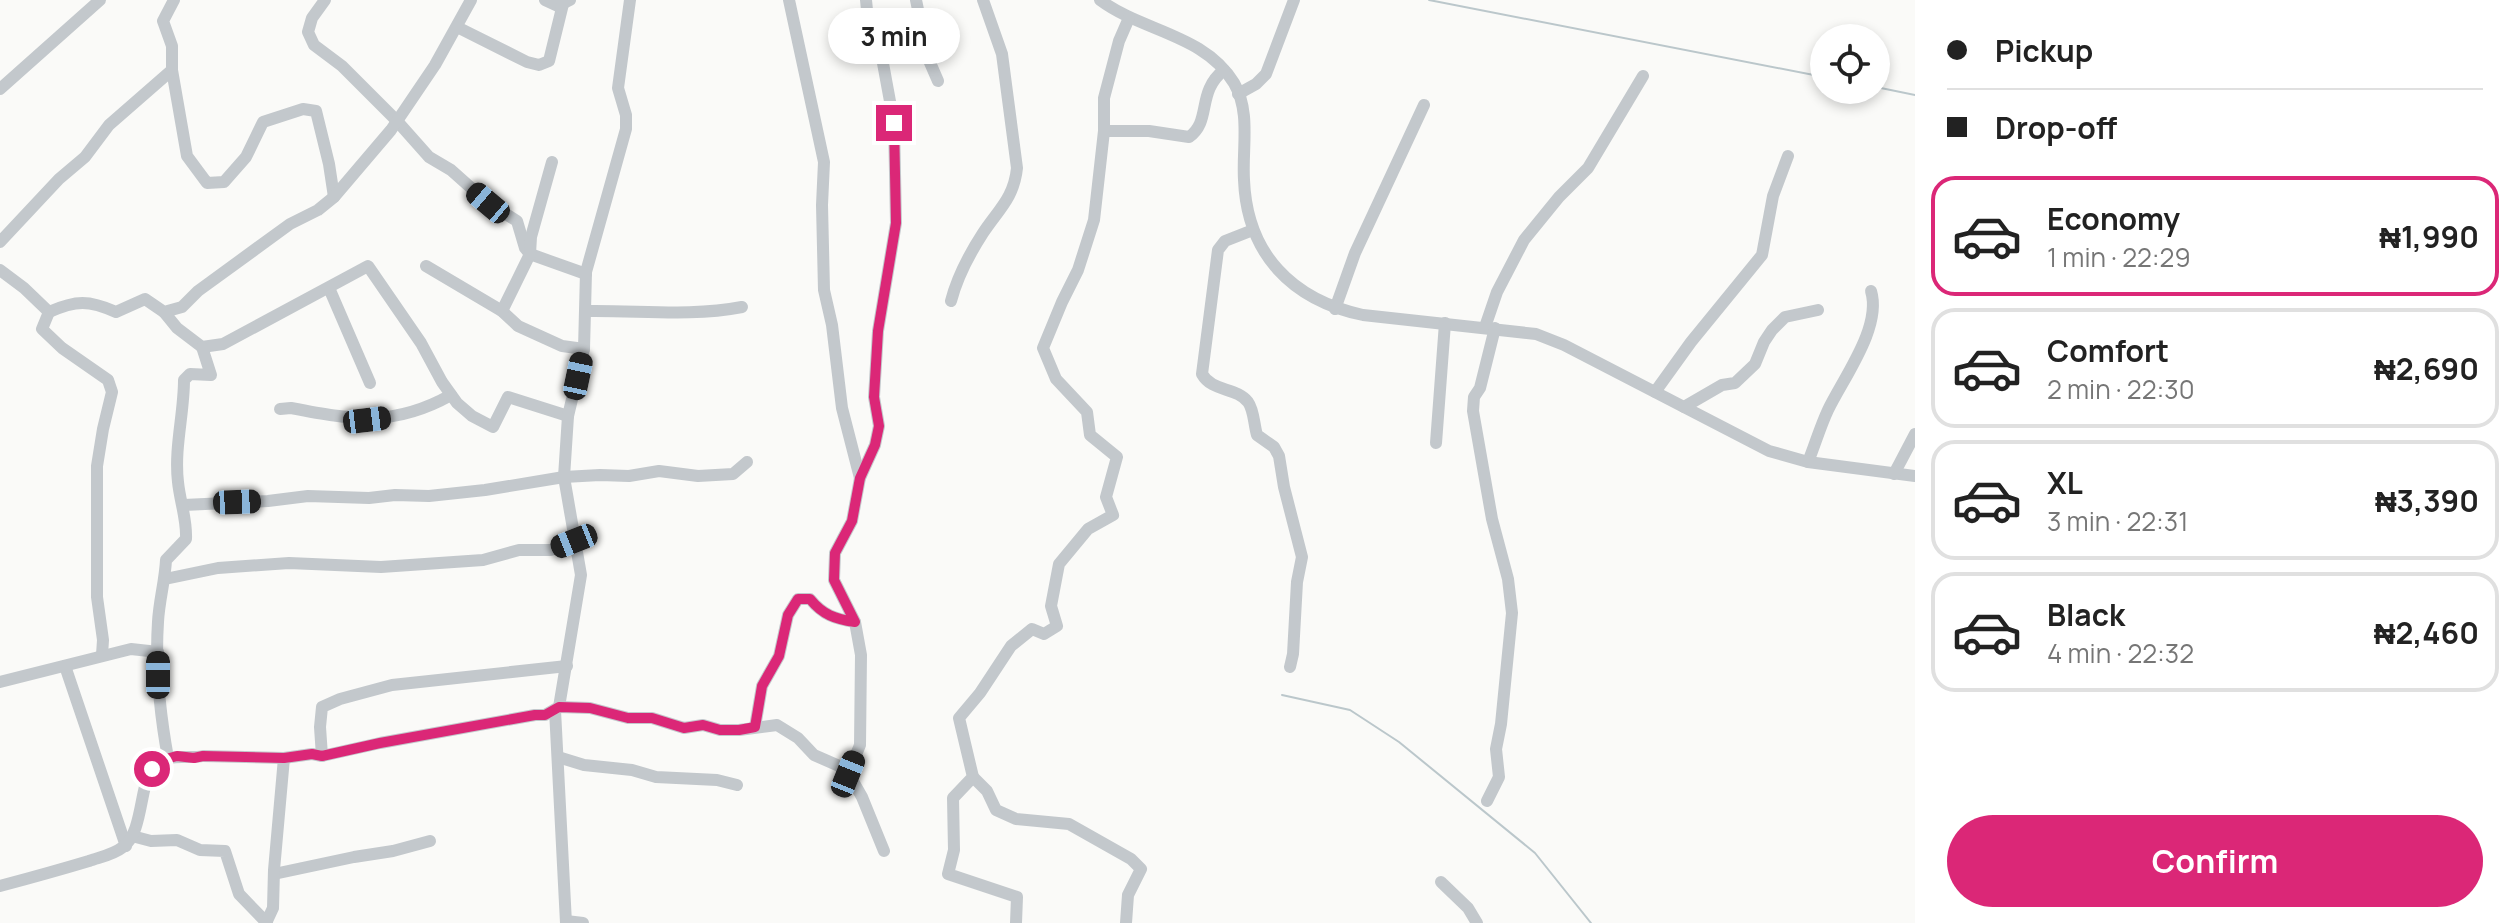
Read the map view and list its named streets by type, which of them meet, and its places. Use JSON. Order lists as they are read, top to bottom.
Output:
{
  "page": {
    "banner": ["Pickup", "Drop-off"],
    "bubble": "3 min",
    "list": [
      {
        "name": "Economy",
        "note": "1 min · 22:29",
        "value": "₦1,990"
      },
      {
        "name": "Comfort",
        "note": "2 min · 22:30",
        "value": "₦2,690"
      },
      {
        "name": "XL",
        "note": "3 min · 22:31",
        "value": "₦3,390"
      },
      {
        "name": "Black",
        "note": "4 min · 22:32",
        "value": "₦2,460"
      }
    ],
    "buttons": "Confirm"
  }
}
